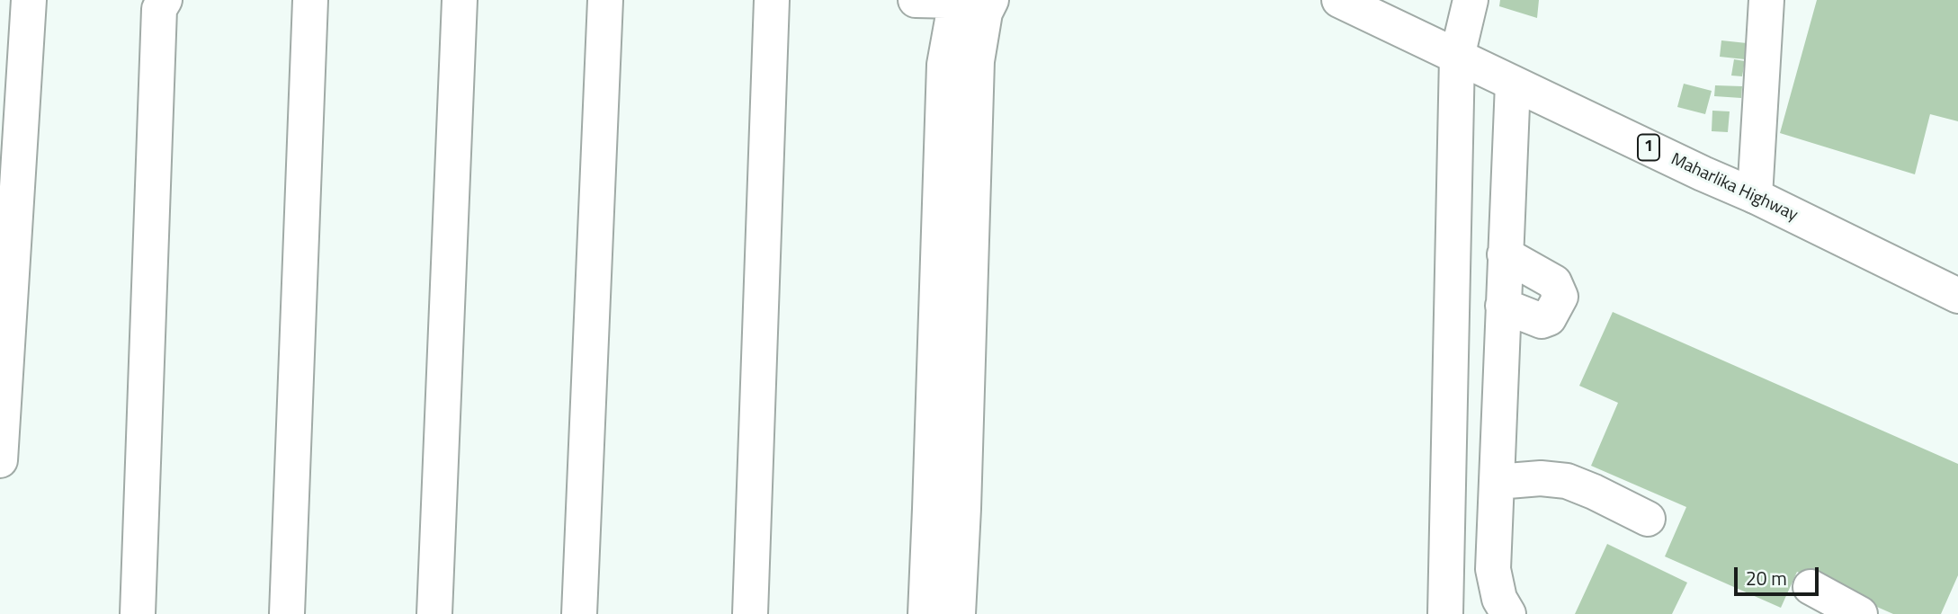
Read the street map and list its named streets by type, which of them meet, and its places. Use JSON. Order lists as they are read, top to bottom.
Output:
{
  "streets": {
    "main road": ["1", "Maharlika Highway"]
  },
  "scale_bar": "20 m"
}
